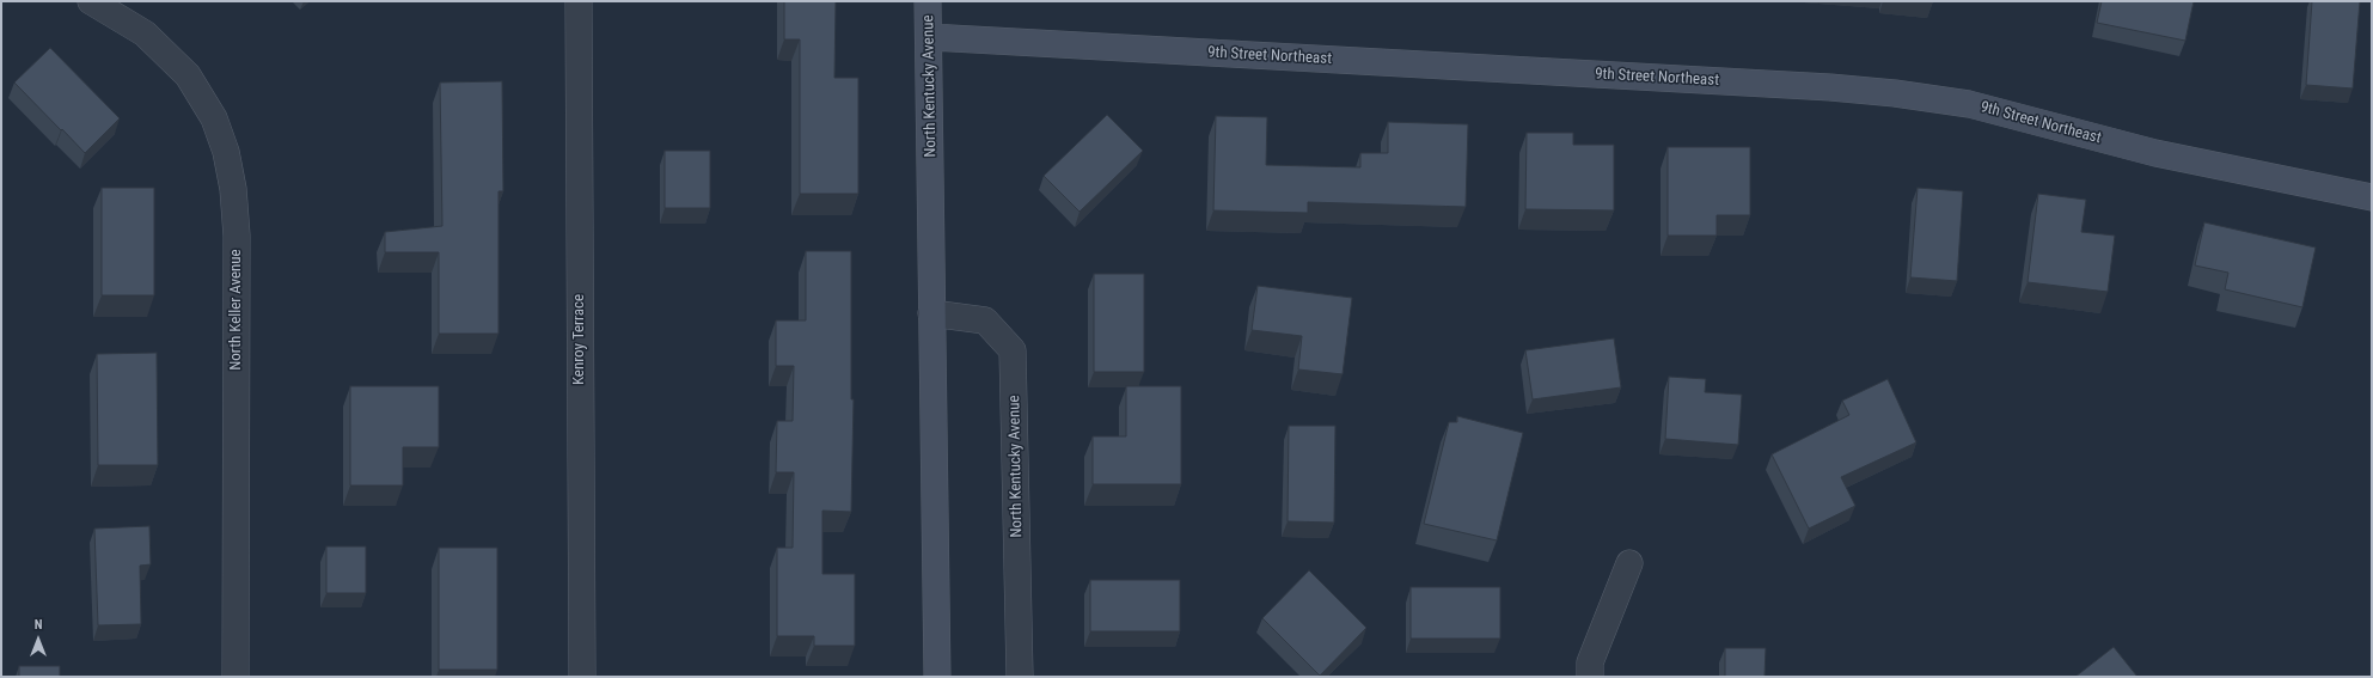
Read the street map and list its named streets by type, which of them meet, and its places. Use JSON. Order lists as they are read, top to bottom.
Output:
{
  "streets": {
    "street": [
      "9th Street Northeast",
      "North Kentucky Avenue",
      "North Keller Avenue",
      "Kenroy Terrace"
    ]
  },
  "crossings": [
    ["9th Street Northeast", "North Kentucky Avenue"]
  ],
  "north": "top"
}
